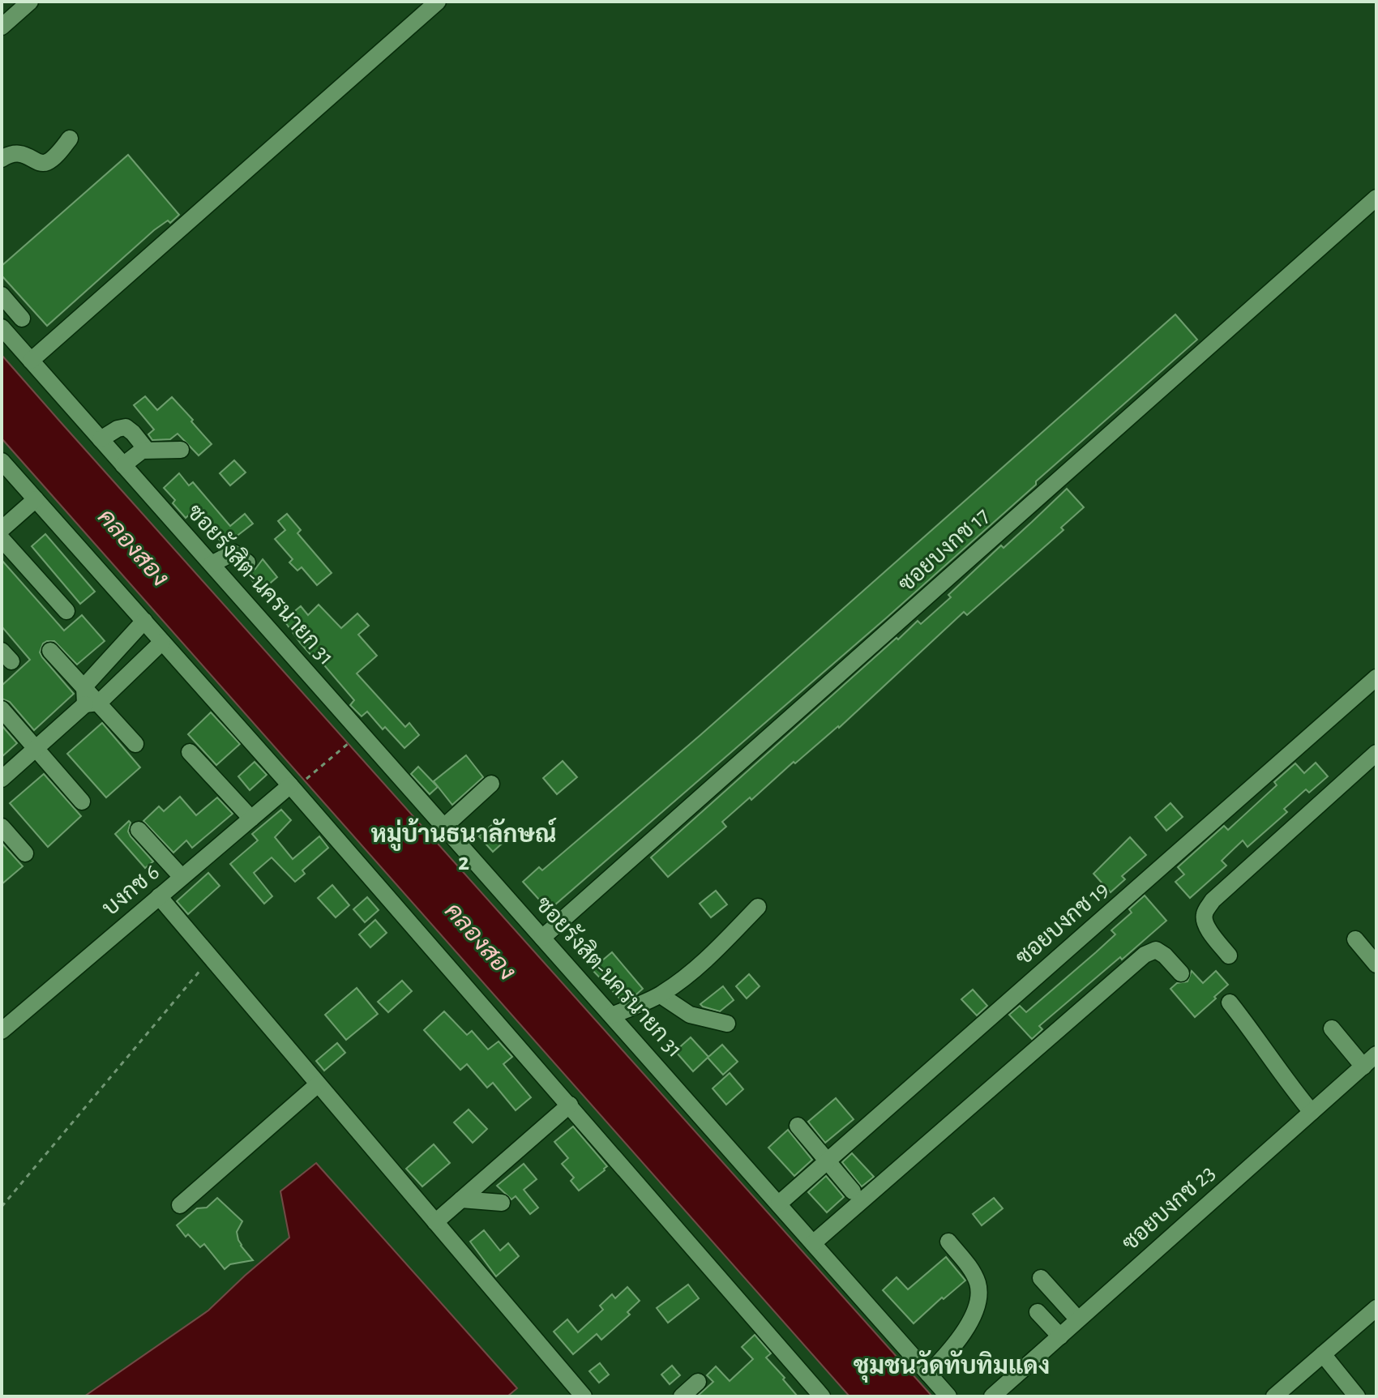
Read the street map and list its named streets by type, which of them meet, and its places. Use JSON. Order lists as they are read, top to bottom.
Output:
{
  "streets": {
    "street": [
      "ซอยบงกช 17",
      "ซอยรังสิต-นครนายก 31",
      "บงกช 6",
      "ซอยบงกช 19",
      "ซอยบงกช 23"
    ]
  },
  "crossings": [
    ["ซอยบงกช 17", "ซอยรังสิต-นครนายก 31"],
    ["ซอยรังสิต-นครนายก 31", "ซอยบงกช 19"]
  ],
  "districts": ["หมู่บ้านธนาลักษณ์ 2", "ชุมชนวัดทับทิมแดง"],
  "water": ["คลองสอง"]
}
